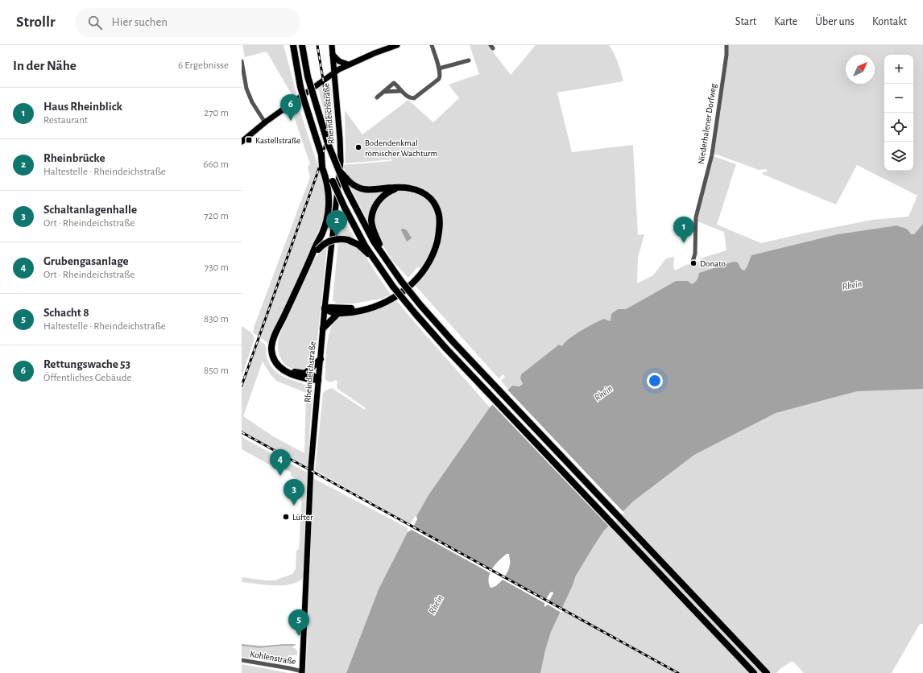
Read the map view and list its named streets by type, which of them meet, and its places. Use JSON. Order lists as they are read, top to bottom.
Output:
{
  "streets": {
    "main road": ["Rheindeichstraße"],
    "street": ["Niederhalener Dorfweg", "Kohlenstraße"]
  },
  "crossings": [
    ["Rheindeichstraße", "Kohlenstraße"]
  ],
  "water": ["Rhein"],
  "places": {
    "transit": ["Kastellstraße"],
    "other": ["Bodendenkmal römischer Wachturm", "Donato", "Lüfter"]
  },
  "north": "top right",
  "page": {
    "header": "Strollr",
    "search": "Hier suchen",
    "nav": [
      "Start",
      "Karte",
      "Über uns",
      "Kontakt"
    ],
    "heading": ["In der Nähe", "6 Ergebnisse"],
    "map_buttons": ["+", "−"],
    "list": [
      {
        "mark": "1",
        "name": "Haus Rheinblick",
        "note": "Restaurant",
        "value": "270 m"
      },
      {
        "mark": "2",
        "name": "Rheinbrücke",
        "note": "Haltestelle · Rheindeichstraße",
        "value": "660 m"
      },
      {
        "mark": "3",
        "name": "Schaltanlagenhalle",
        "note": "Ort · Rheindeichstraße",
        "value": "720 m"
      },
      {
        "mark": "4",
        "name": "Grubengasanlage",
        "note": "Ort · Rheindeichstraße",
        "value": "730 m"
      },
      {
        "mark": "5",
        "name": "Schacht 8",
        "note": "Haltestelle · Rheindeichstraße",
        "value": "830 m"
      },
      {
        "mark": "6",
        "name": "Rettungswache 53",
        "note": "Öffentliches Gebäude",
        "value": "850 m"
      }
    ],
    "pins": [
      "6",
      "2",
      "1",
      "4",
      "3",
      "5"
    ]
  }
}
